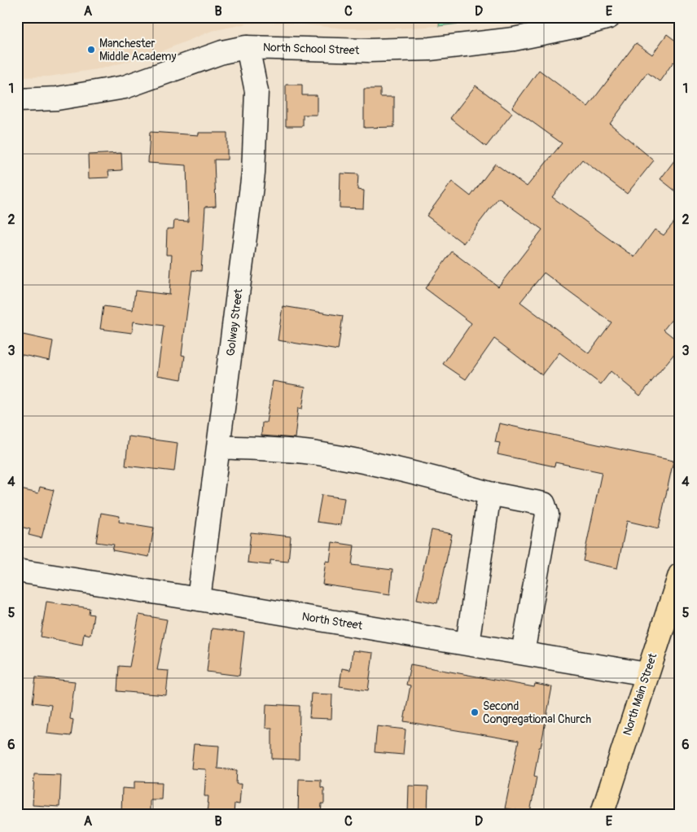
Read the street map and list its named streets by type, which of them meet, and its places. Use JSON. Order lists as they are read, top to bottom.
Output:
{
  "streets": {
    "main road": ["North Main Street"],
    "street": ["North School Street", "Golway Street", "North Street"]
  },
  "crossings": [
    ["North School Street", "Golway Street"],
    ["Golway Street", "North Street"],
    ["North Street", "North Main Street"]
  ],
  "places": ["Manchester Middle Academy", "Second Congregational Church"],
  "grid": {
    "columns": [
      "A",
      "B",
      "C",
      "D",
      "E"
    ],
    "rows": [
      "1",
      "2",
      "3",
      "4",
      "5",
      "6"
    ]
  }
}
